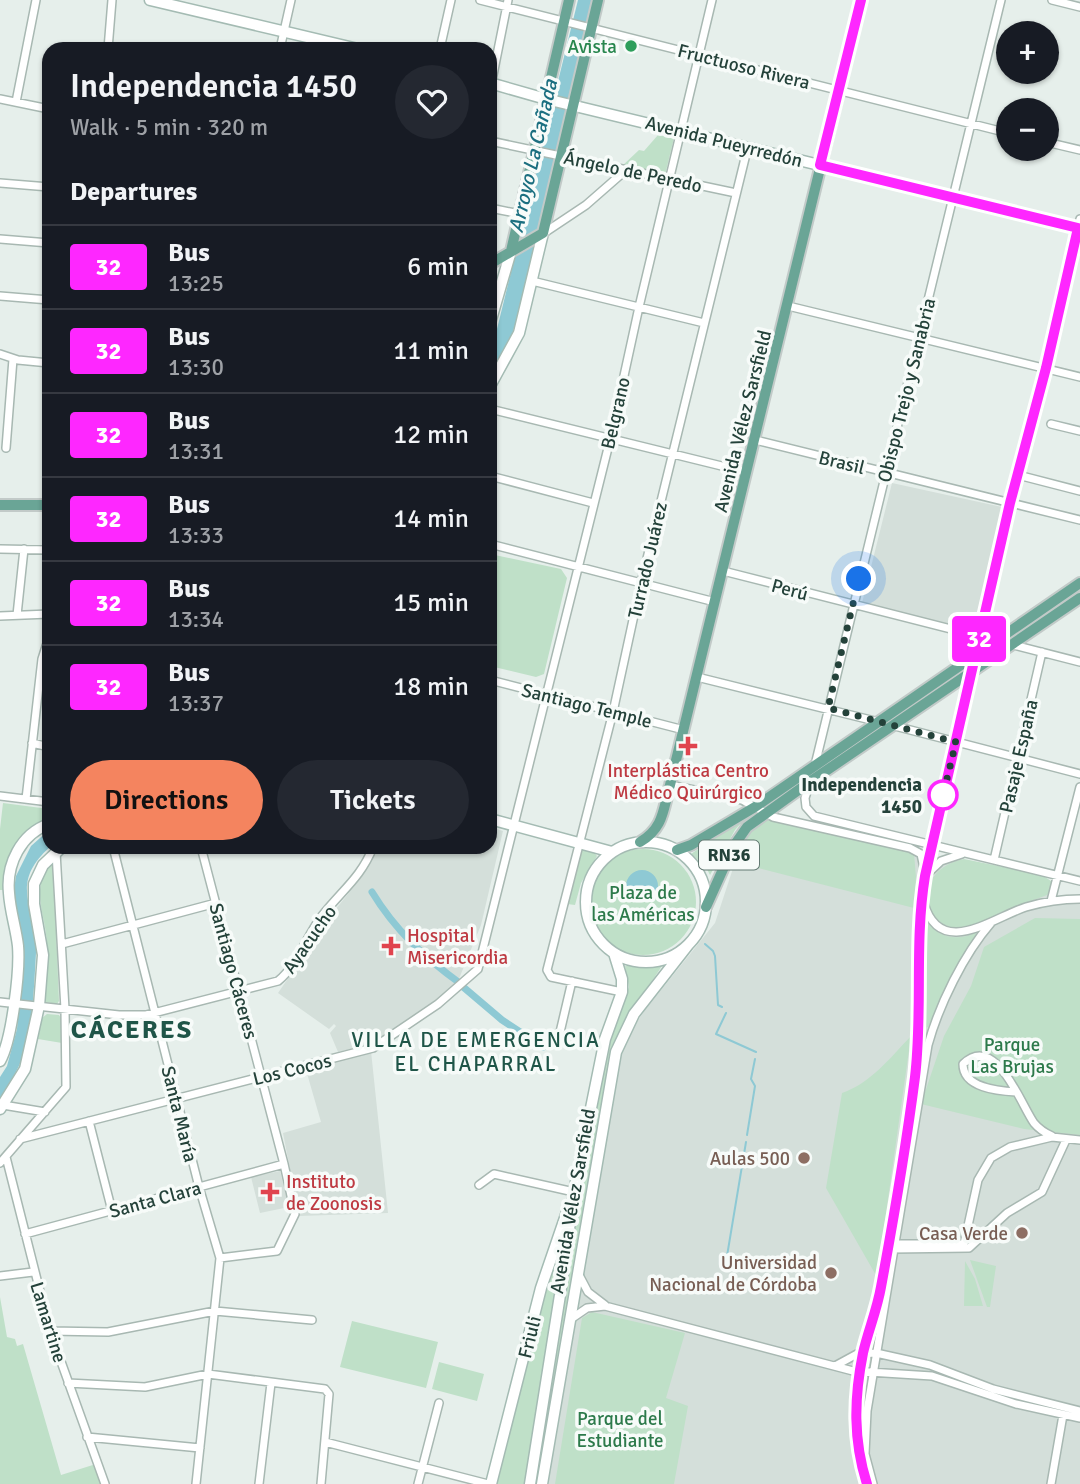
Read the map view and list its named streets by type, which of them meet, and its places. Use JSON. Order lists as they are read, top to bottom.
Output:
{
  "streets": {
    "main road": [
      "Avenida Pueyrredón",
      "Avenida Vélez Sarsfield",
      "RN36",
      "Friuli"
    ],
    "street": [
      "Fructuoso Rivera",
      "Ángelo de Peredo",
      "Obispo Trejo y Sanabria",
      "Belgrano",
      "Brasil",
      "Turrado Juárez",
      "Perú",
      "Santiago Temple",
      "Pasaje España",
      "Ayacucho",
      "Santiago Cáceres",
      "Los Cocos",
      "Santa María",
      "Santa Clara",
      "Lamartine"
    ]
  },
  "crossings": [
    ["Fructuoso Rivera", "Obispo Trejo y Sanabria"],
    ["Fructuoso Rivera", "Belgrano"],
    ["Fructuoso Rivera", "Avenida Vélez Sarsfield"],
    ["Avenida Pueyrredón", "Obispo Trejo y Sanabria"],
    ["Avenida Pueyrredón", "Belgrano"],
    ["Avenida Pueyrredón", "Avenida Vélez Sarsfield"],
    ["Avenida Pueyrredón", "Turrado Juárez"],
    ["Ángelo de Peredo", "Belgrano"],
    ["Ángelo de Peredo", "Turrado Juárez"],
    ["Obispo Trejo y Sanabria", "Brasil"],
    ["Obispo Trejo y Sanabria", "Perú"],
    ["Obispo Trejo y Sanabria", "Pasaje España"],
    ["Obispo Trejo y Sanabria", "RN36"],
    ["Belgrano", "Santiago Temple"],
    ["Belgrano", "Los Cocos"],
    ["Avenida Vélez Sarsfield", "Brasil"],
    ["Avenida Vélez Sarsfield", "Perú"],
    ["Avenida Vélez Sarsfield", "Santiago Temple"],
    ["Avenida Vélez Sarsfield", "RN36"],
    ["Avenida Vélez Sarsfield", "Friuli"],
    ["Turrado Juárez", "Santiago Temple"],
    ["Perú", "Pasaje España"],
    ["Perú", "RN36"],
    ["Ayacucho", "Santiago Cáceres"],
    ["Ayacucho", "Santa María"],
    ["Santiago Cáceres", "Los Cocos"],
    ["Santiago Cáceres", "Santa María"],
    ["Santiago Cáceres", "Santa Clara"],
    ["Los Cocos", "Santa María"],
    ["Santa María", "Santa Clara"],
    ["Santa Clara", "Lamartine"]
  ],
  "districts": ["CÁCERES", "VILLA DE EMERGENCIA EL CHAPARRAL"],
  "water": ["Arroyo La Cañada"],
  "parks": ["Plaza de las Américas", "Parque Las Brujas", "Parque del Estudiante"],
  "places": {
    "other": [
      "Avista",
      "Independencia 1450",
      "Aulas 500",
      "Casa Verde",
      "Universidad Nacional de Córdoba"
    ],
    "health": ["Interplástica Centro Médico Quirúrgico", "Hospital Misericordia", "Instituto de Zoonosis"]
  },
  "lines": ["bus line 32"],
  "page": {
    "on_map": "32",
    "map_buttons": ["+", "−"],
    "heading": [
      ["Independencia 1450", "Walk · 5 min · 320 m"],
      "Departures"
    ],
    "list": [
      {
        "mark": "32",
        "name": "Bus",
        "note": "13:25",
        "value": "6 min"
      },
      {
        "mark": "32",
        "name": "Bus",
        "note": "13:30",
        "value": "11 min"
      },
      {
        "mark": "32",
        "name": "Bus",
        "note": "13:31",
        "value": "12 min"
      },
      {
        "mark": "32",
        "name": "Bus",
        "note": "13:33",
        "value": "14 min"
      },
      {
        "mark": "32",
        "name": "Bus",
        "note": "13:34",
        "value": "15 min"
      },
      {
        "mark": "32",
        "name": "Bus",
        "note": "13:37",
        "value": "18 min"
      }
    ],
    "buttons": ["Directions", "Tickets"]
  }
}
